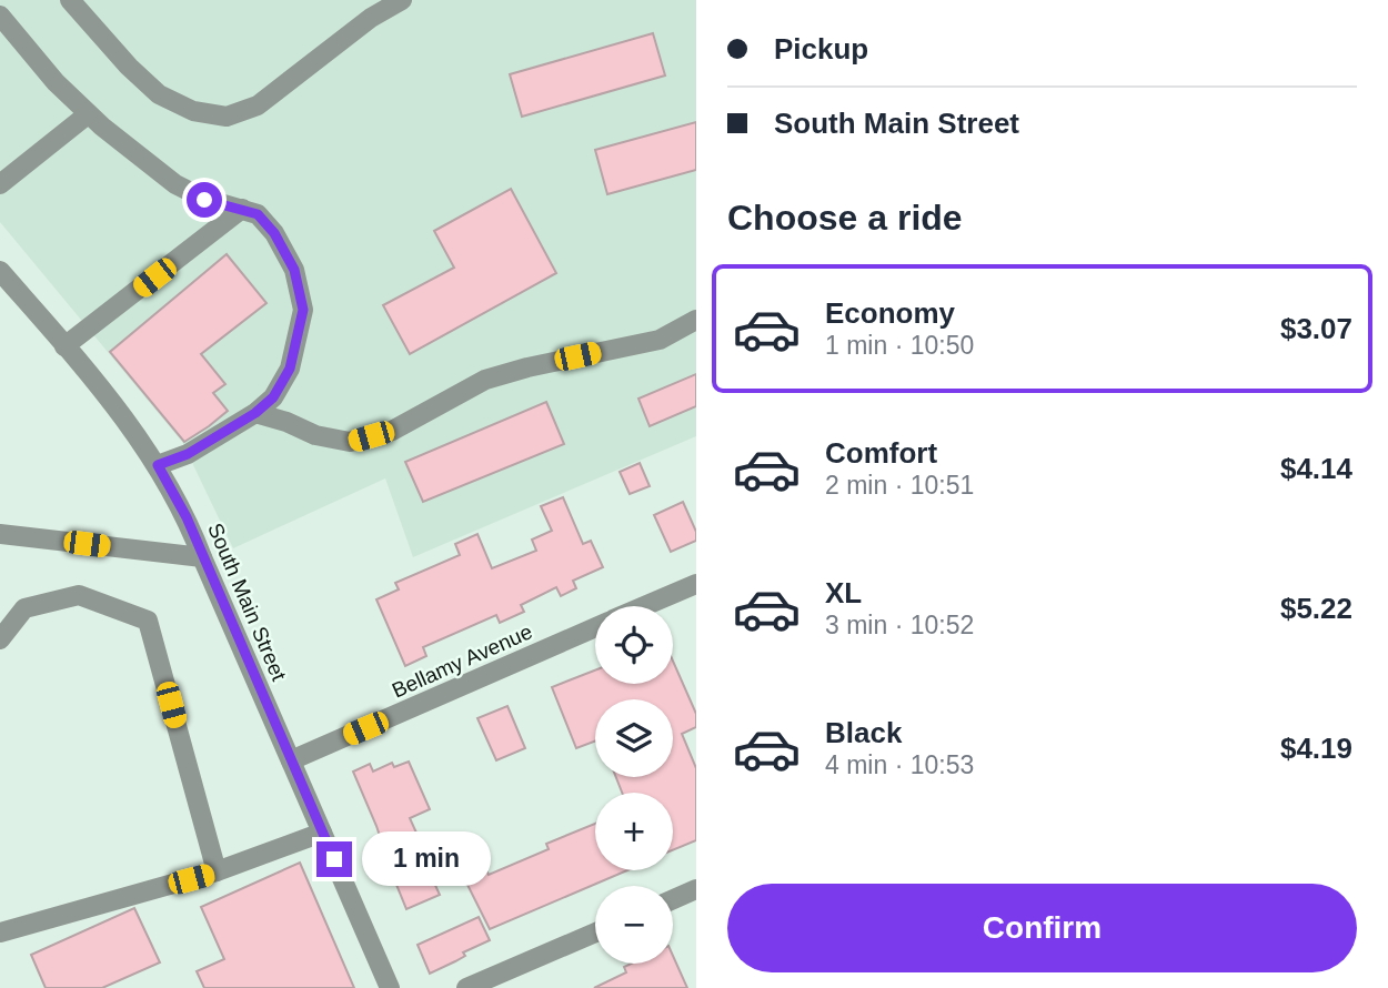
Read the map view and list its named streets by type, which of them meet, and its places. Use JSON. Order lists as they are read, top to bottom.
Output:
{
  "streets": {
    "street": ["South Main Street", "Bellamy Avenue"]
  },
  "crossings": [
    ["South Main Street", "Bellamy Avenue"]
  ],
  "page": {
    "banner": ["Pickup", "South Main Street"],
    "heading": "Choose a ride",
    "list": [
      {
        "name": "Economy",
        "note": "1 min · 10:50",
        "value": "$3.07"
      },
      {
        "name": "Comfort",
        "note": "2 min · 10:51",
        "value": "$4.14"
      },
      {
        "name": "XL",
        "note": "3 min · 10:52",
        "value": "$5.22"
      },
      {
        "name": "Black",
        "note": "4 min · 10:53",
        "value": "$4.19"
      }
    ],
    "map_buttons": ["+", "−"],
    "bubble": "1 min",
    "buttons": "Confirm"
  }
}
